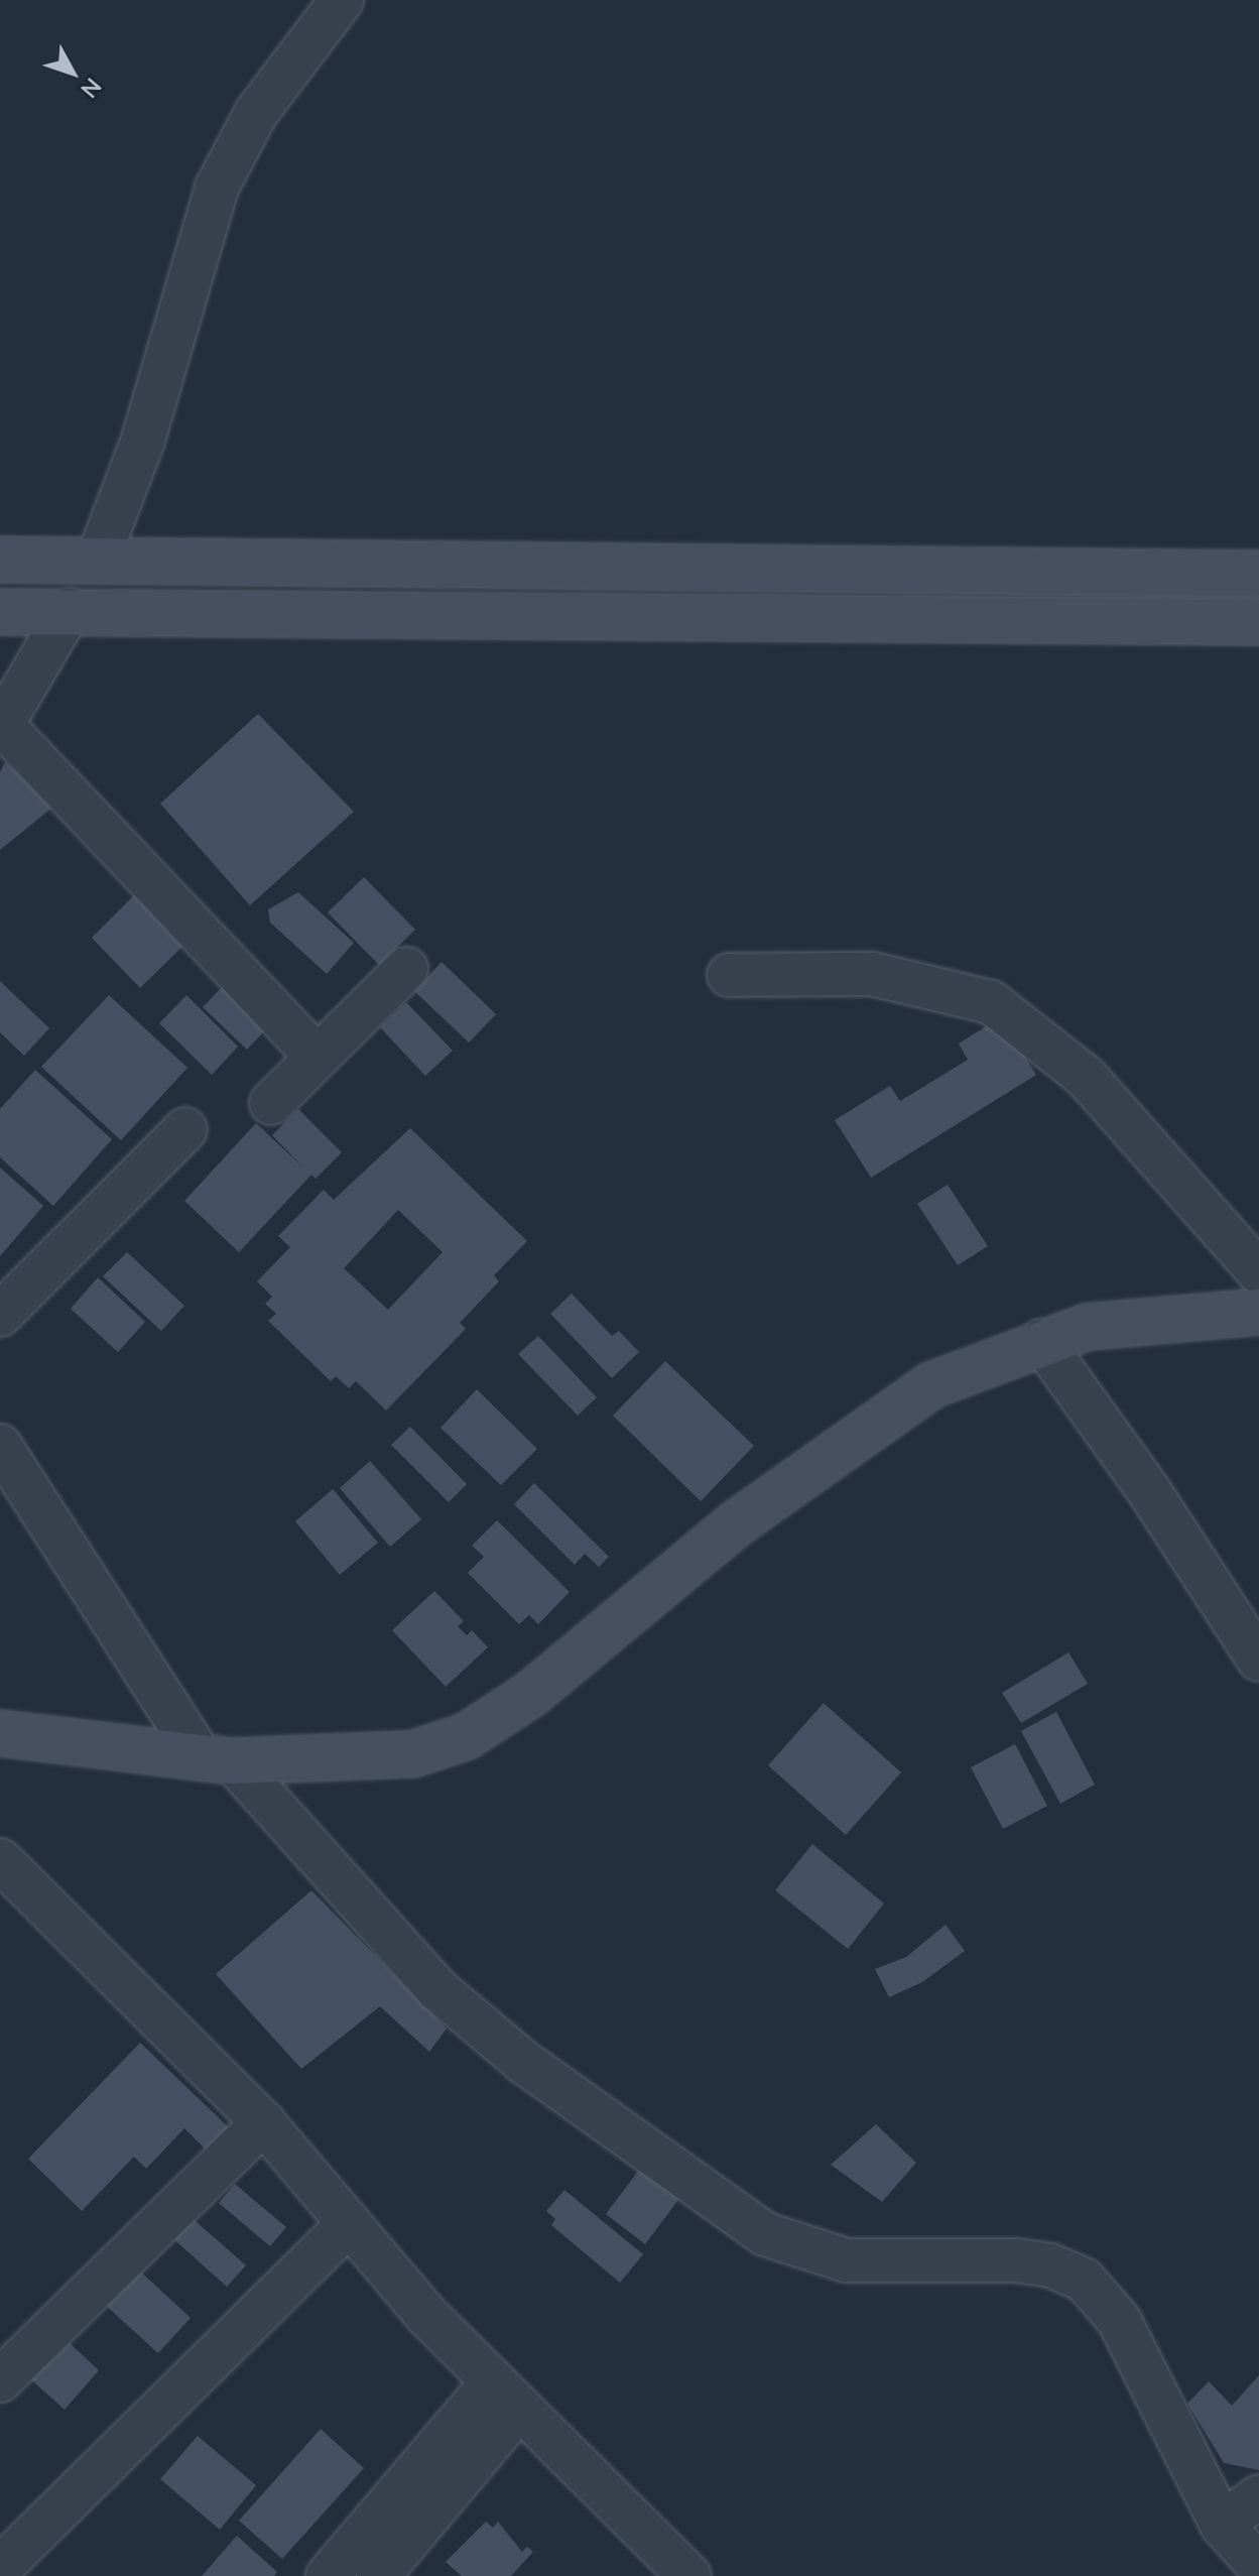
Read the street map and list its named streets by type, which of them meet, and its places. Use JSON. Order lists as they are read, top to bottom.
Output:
{
  "north": "bottom right"
}
